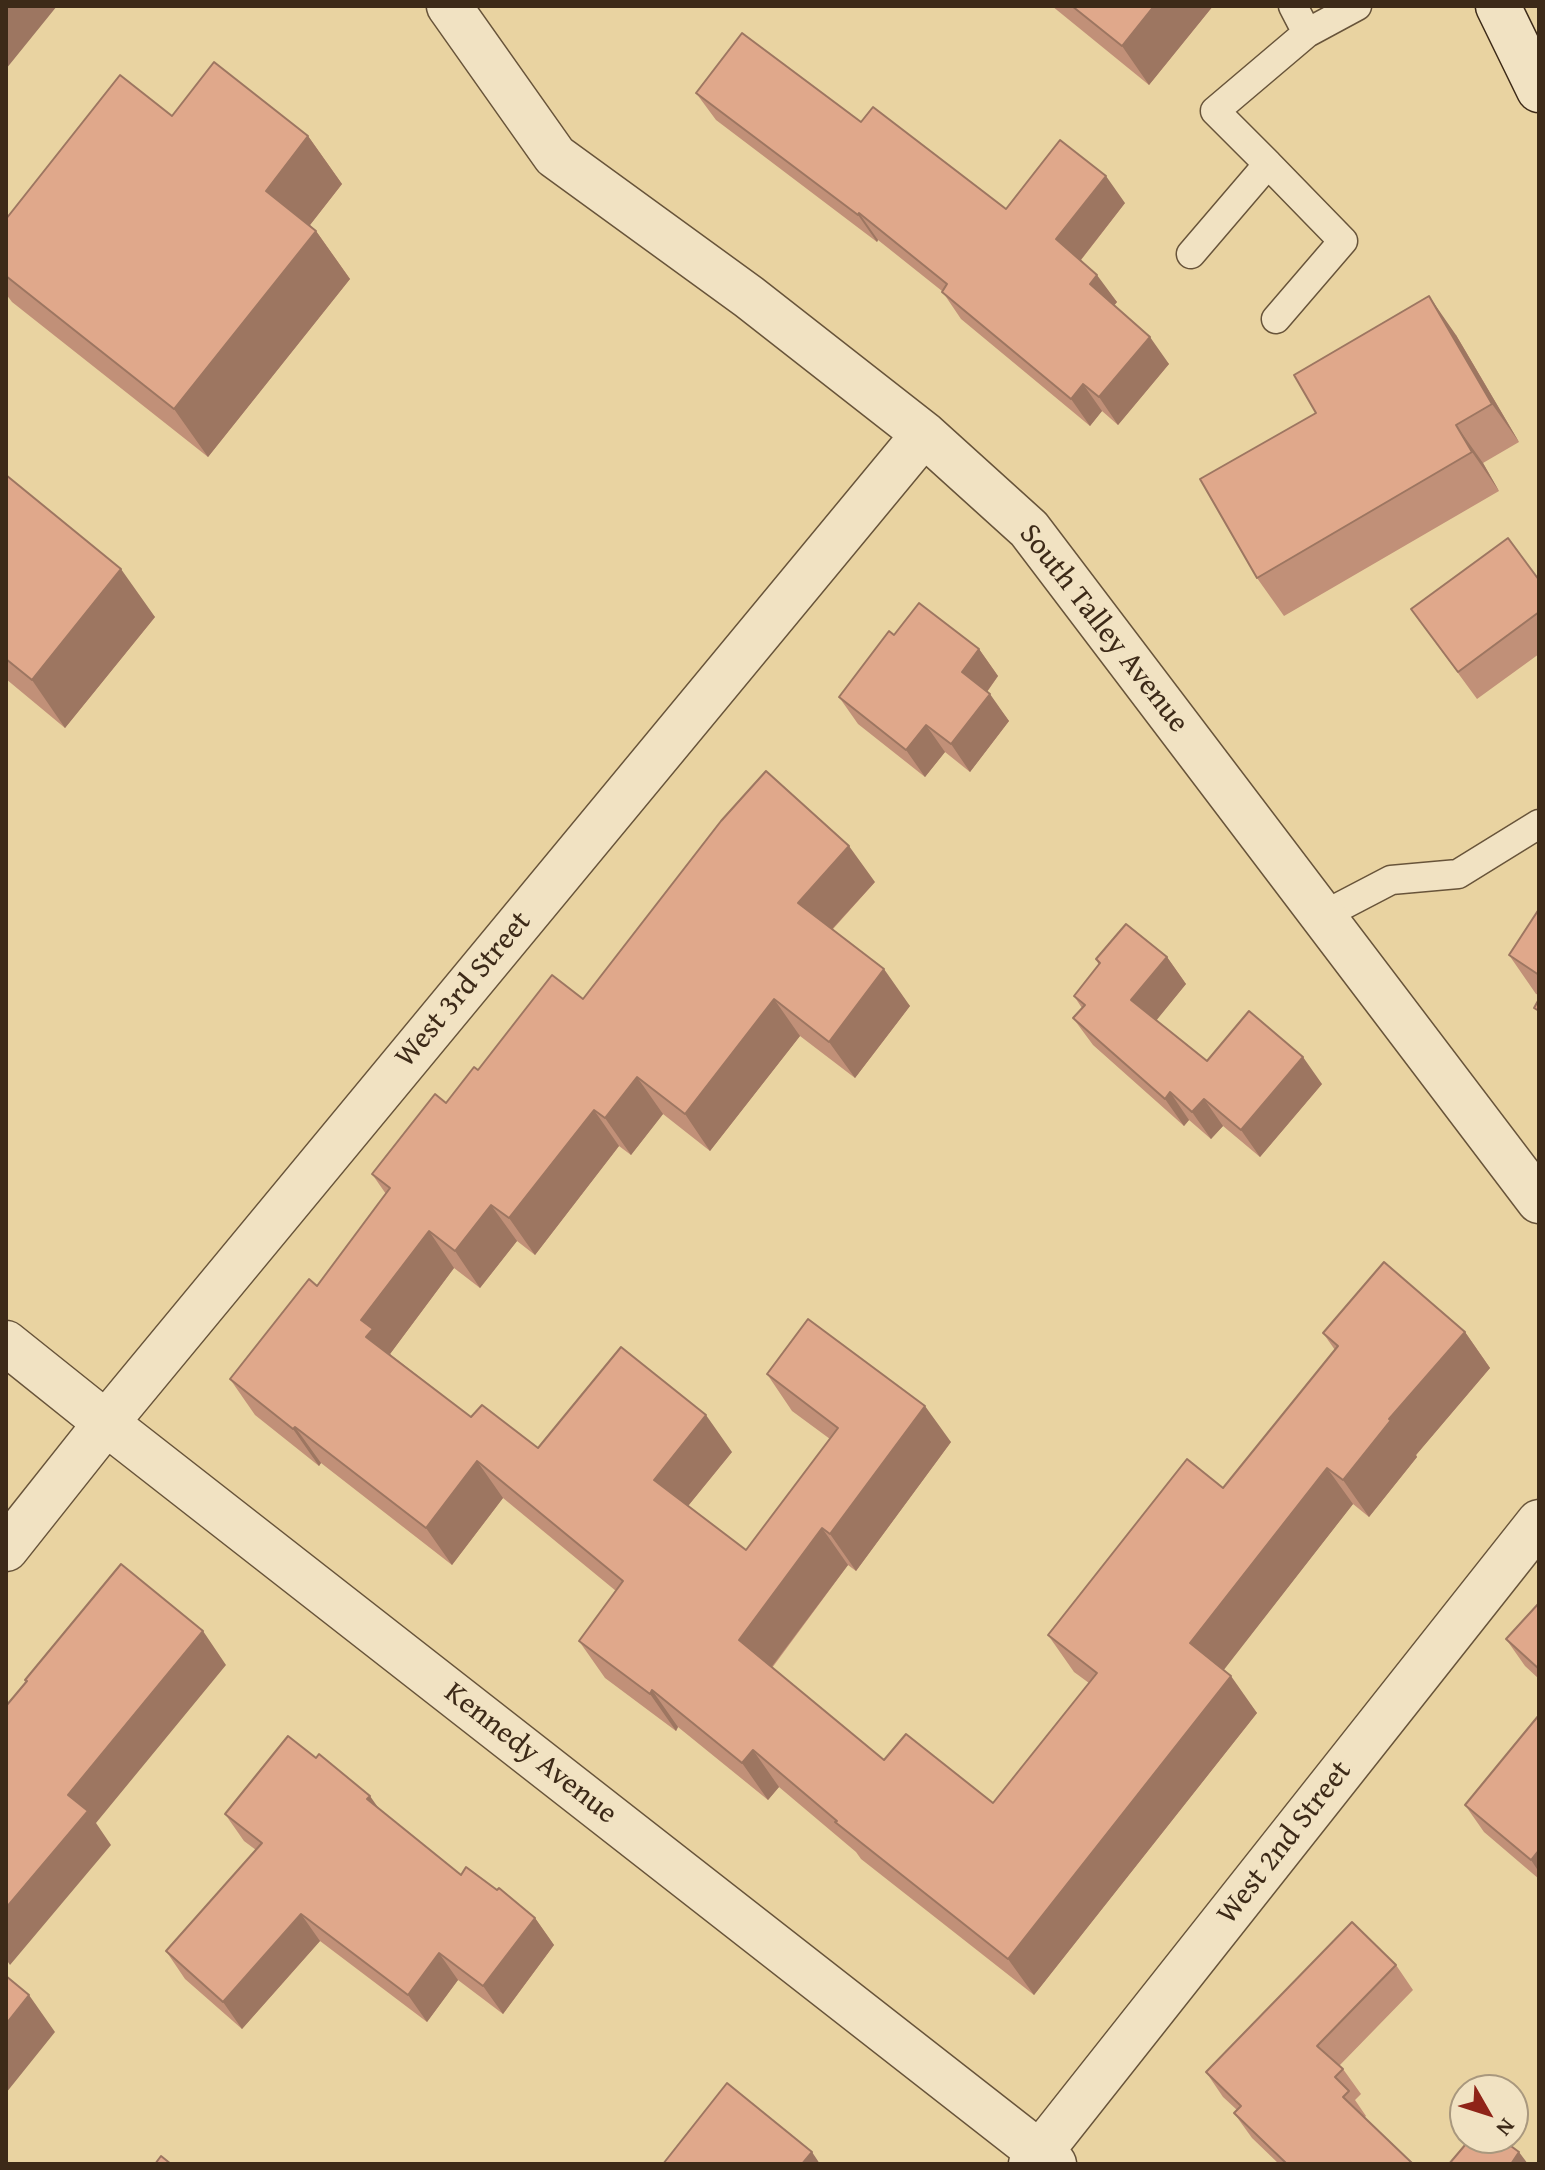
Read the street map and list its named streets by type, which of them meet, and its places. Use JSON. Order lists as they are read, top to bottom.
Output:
{
  "streets": {
    "street": [
      "South Talley Avenue",
      "West 3rd Street",
      "Kennedy Avenue",
      "West 2nd Street"
    ]
  },
  "crossings": [
    ["South Talley Avenue", "West 3rd Street"],
    ["West 3rd Street", "Kennedy Avenue"],
    ["Kennedy Avenue", "West 2nd Street"]
  ],
  "north": "bottom right"
}
